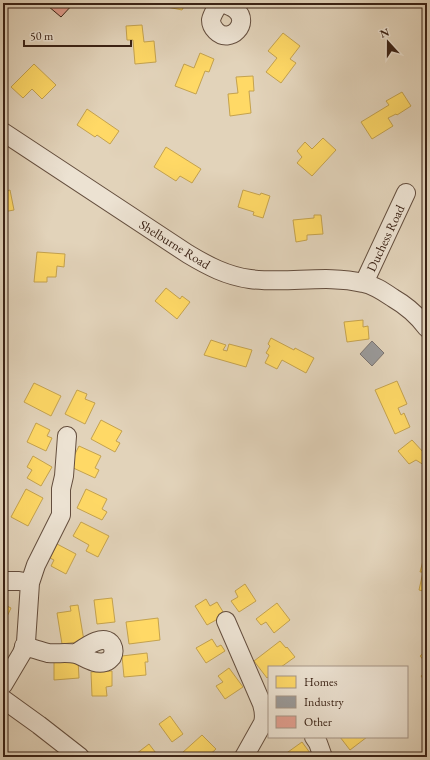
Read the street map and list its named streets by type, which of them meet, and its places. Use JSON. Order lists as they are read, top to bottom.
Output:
{
  "streets": {
    "street": ["Duchess Road", "Shelburne Road"]
  },
  "crossings": [
    ["Duchess Road", "Shelburne Road"]
  ],
  "legend": ["Homes", "Industry", "Other"],
  "scale_bar": "50 m",
  "north": "top"
}
